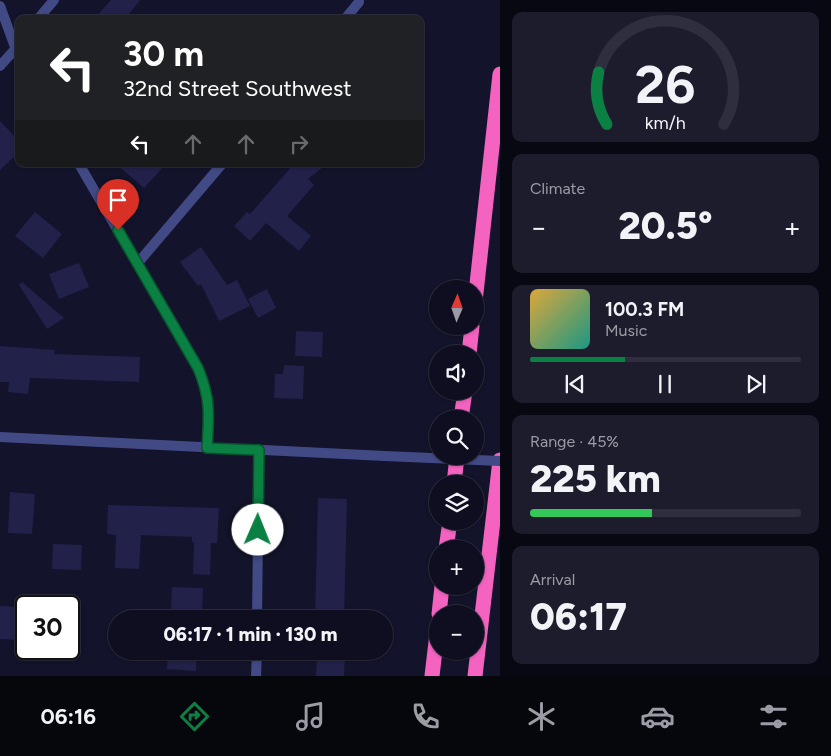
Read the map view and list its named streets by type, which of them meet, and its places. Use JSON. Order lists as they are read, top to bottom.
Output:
{
  "north": "top",
  "page": {
    "turn": ["30 m", "32nd Street Southwest"],
    "tile": [
      "Climate",
      ["Range · 45%", "225 km"],
      ["Arrival", "06:17"]
    ],
    "heat": ["−", "20.5°", "+"],
    "map_buttons": ["+", "−"],
    "song": ["100.3 FM", "Music"],
    "limit": "30",
    "trip": "06:17 · 1 min · 130 m",
    "tabs": "06:16",
    "gauge": ["26", "km/h"]
  }
}
